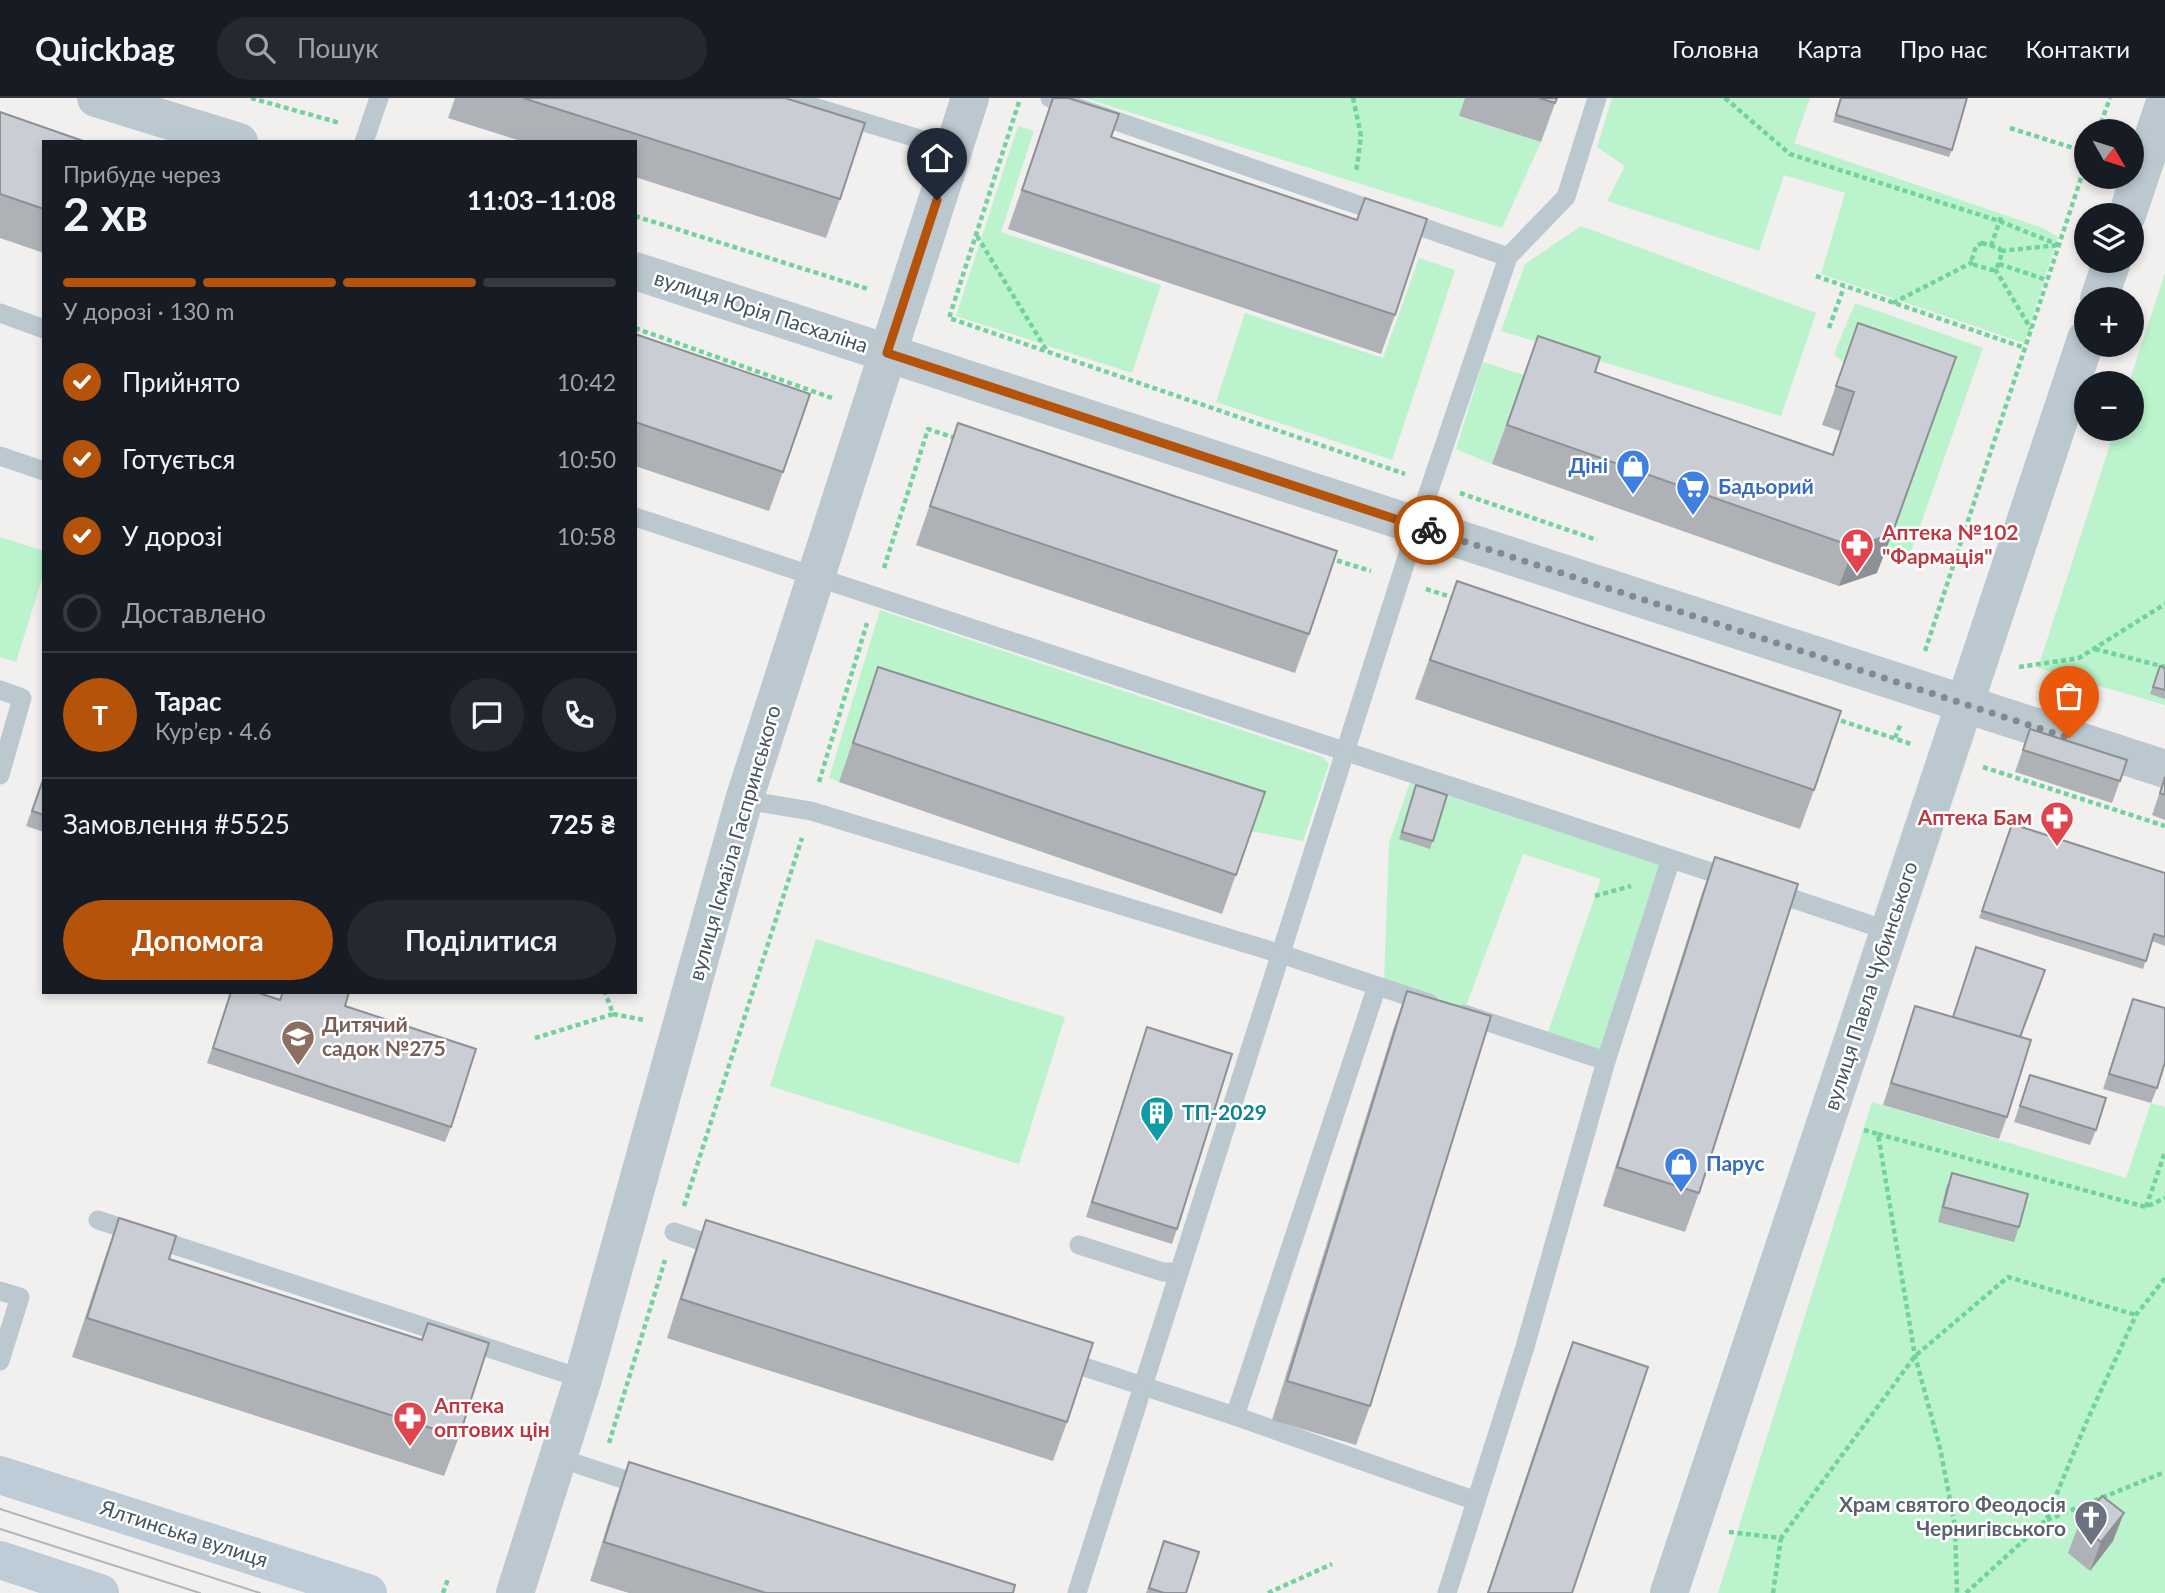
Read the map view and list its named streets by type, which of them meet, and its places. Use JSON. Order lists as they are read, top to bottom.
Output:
{
  "streets": {
    "street": [
      "вулиця Юрія Пасхаліна",
      "вулиця Ісмаїла Гаспринського",
      "вулиця Павла Чубинського",
      "Ялтинська вулиця"
    ]
  },
  "crossings": [
    ["вулиця Юрія Пасхаліна", "вулиця Ісмаїла Гаспринського"],
    ["вулиця Юрія Пасхаліна", "вулиця Павла Чубинського"]
  ],
  "places": {
    "shop": ["Діні", "Парус"],
    "supermarket": ["Бадьорий"],
    "pharmacy": ["Аптека №102 \"Фармація\"", "Аптека Бам", "Аптека оптових цін"],
    "school or university": ["Дитячий садок №275"],
    "building": ["ТП-2029"],
    "church": ["Храм святого Феодосія Чернигівського"]
  },
  "north": "bottom right",
  "page": {
    "header": "Quickbag",
    "search": "Пошук",
    "nav": [
      "Головна",
      "Карта",
      "Про нас",
      "Контакти"
    ],
    "map_buttons": ["+", "−"],
    "heading": ["2 хв", "Прибуде через", "11:03–11:08"],
    "panel": [
      "Тарас",
      "Кур’єр · 4.6",
      "Замовлення #5525",
      "725 ₴"
    ],
    "bar": "У дорозі · 130 m",
    "list": [
      ["Прийнято", "10:42"],
      ["Готується", "10:50"],
      ["У дорозі", "10:58"],
      "Доставлено"
    ],
    "round": "Т",
    "buttons": ["Допомога", "Поділитися"]
  }
}
